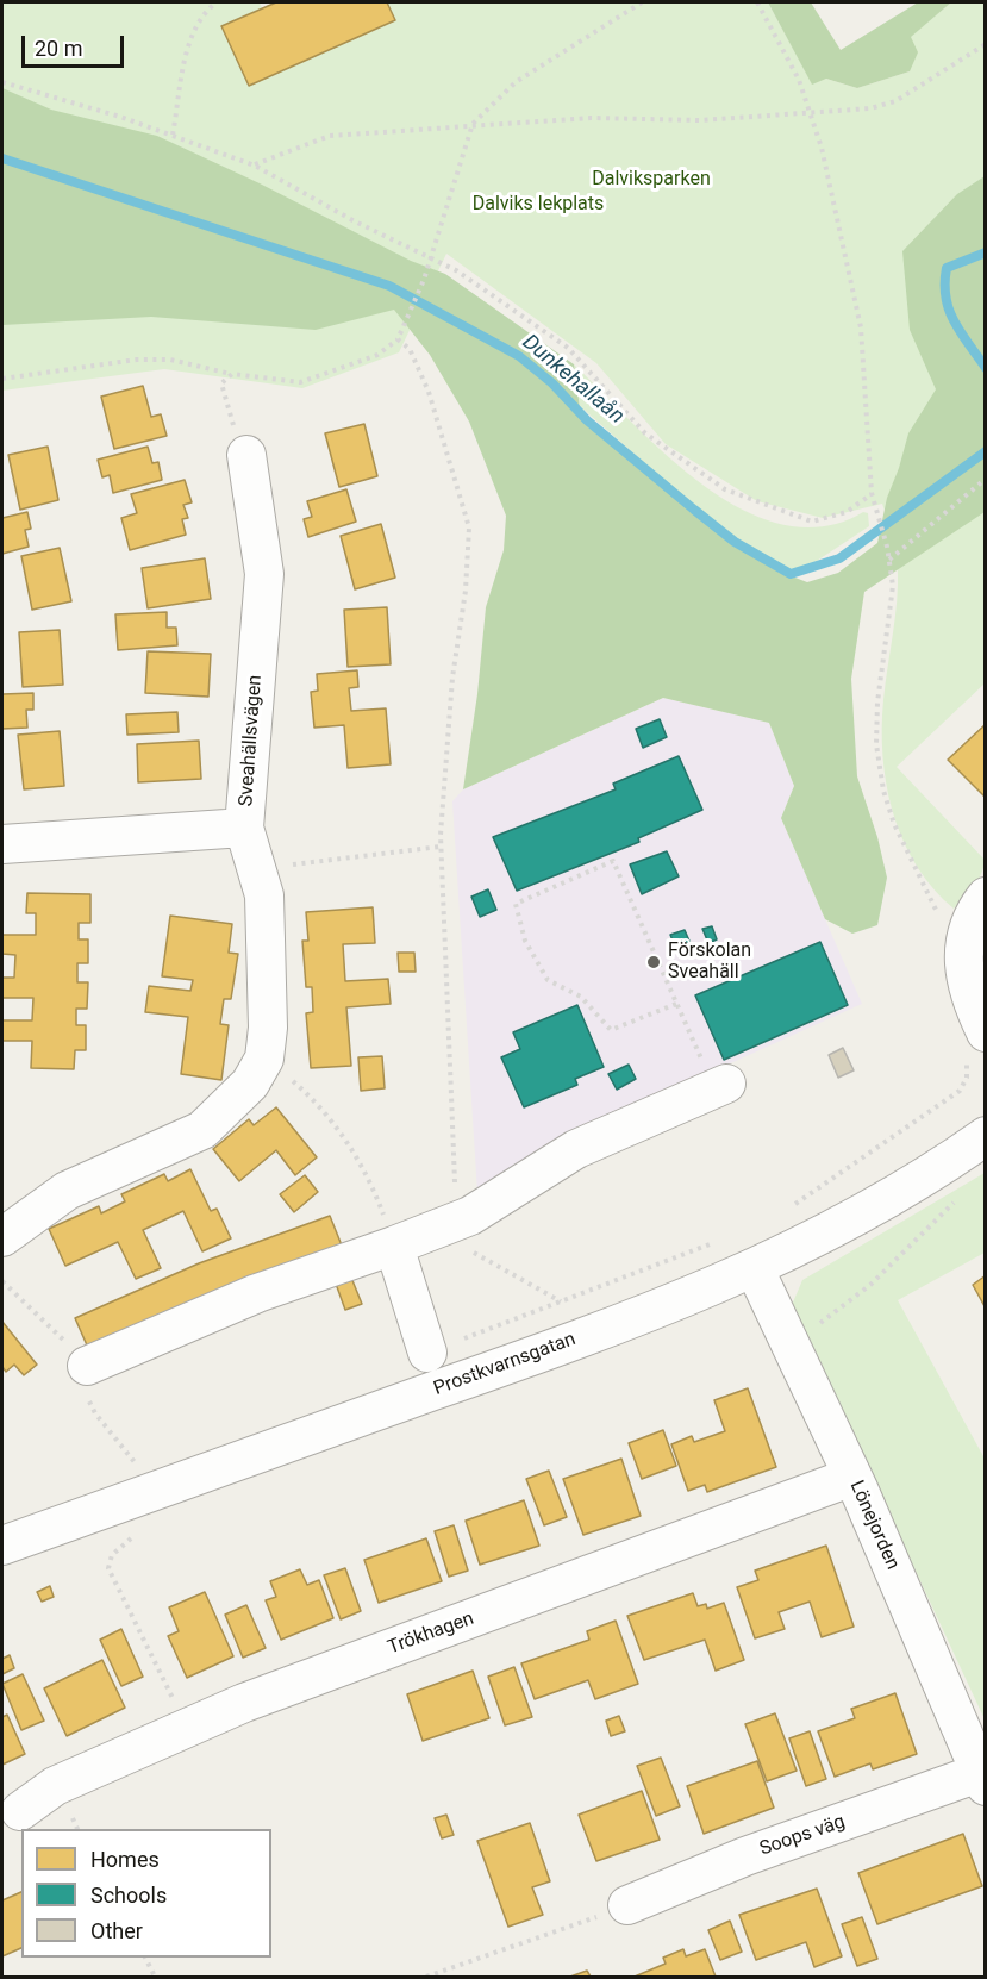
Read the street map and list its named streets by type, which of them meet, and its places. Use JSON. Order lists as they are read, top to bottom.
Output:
{
  "streets": {
    "street": [
      "Sveahällsvägen",
      "Prostkvarnsgatan",
      "Lönejorden",
      "Trökhagen",
      "Soops väg"
    ]
  },
  "crossings": [
    ["Prostkvarnsgatan", "Lönejorden"],
    ["Lönejorden", "Trökhagen"],
    ["Lönejorden", "Soops väg"]
  ],
  "water": ["Dunkehallaån"],
  "parks": ["Dalviksparken", "Dalviks lekplats"],
  "places": ["Förskolan Sveahäll"],
  "legend": ["Homes", "Schools", "Other"],
  "scale_bar": "20 m"
}
